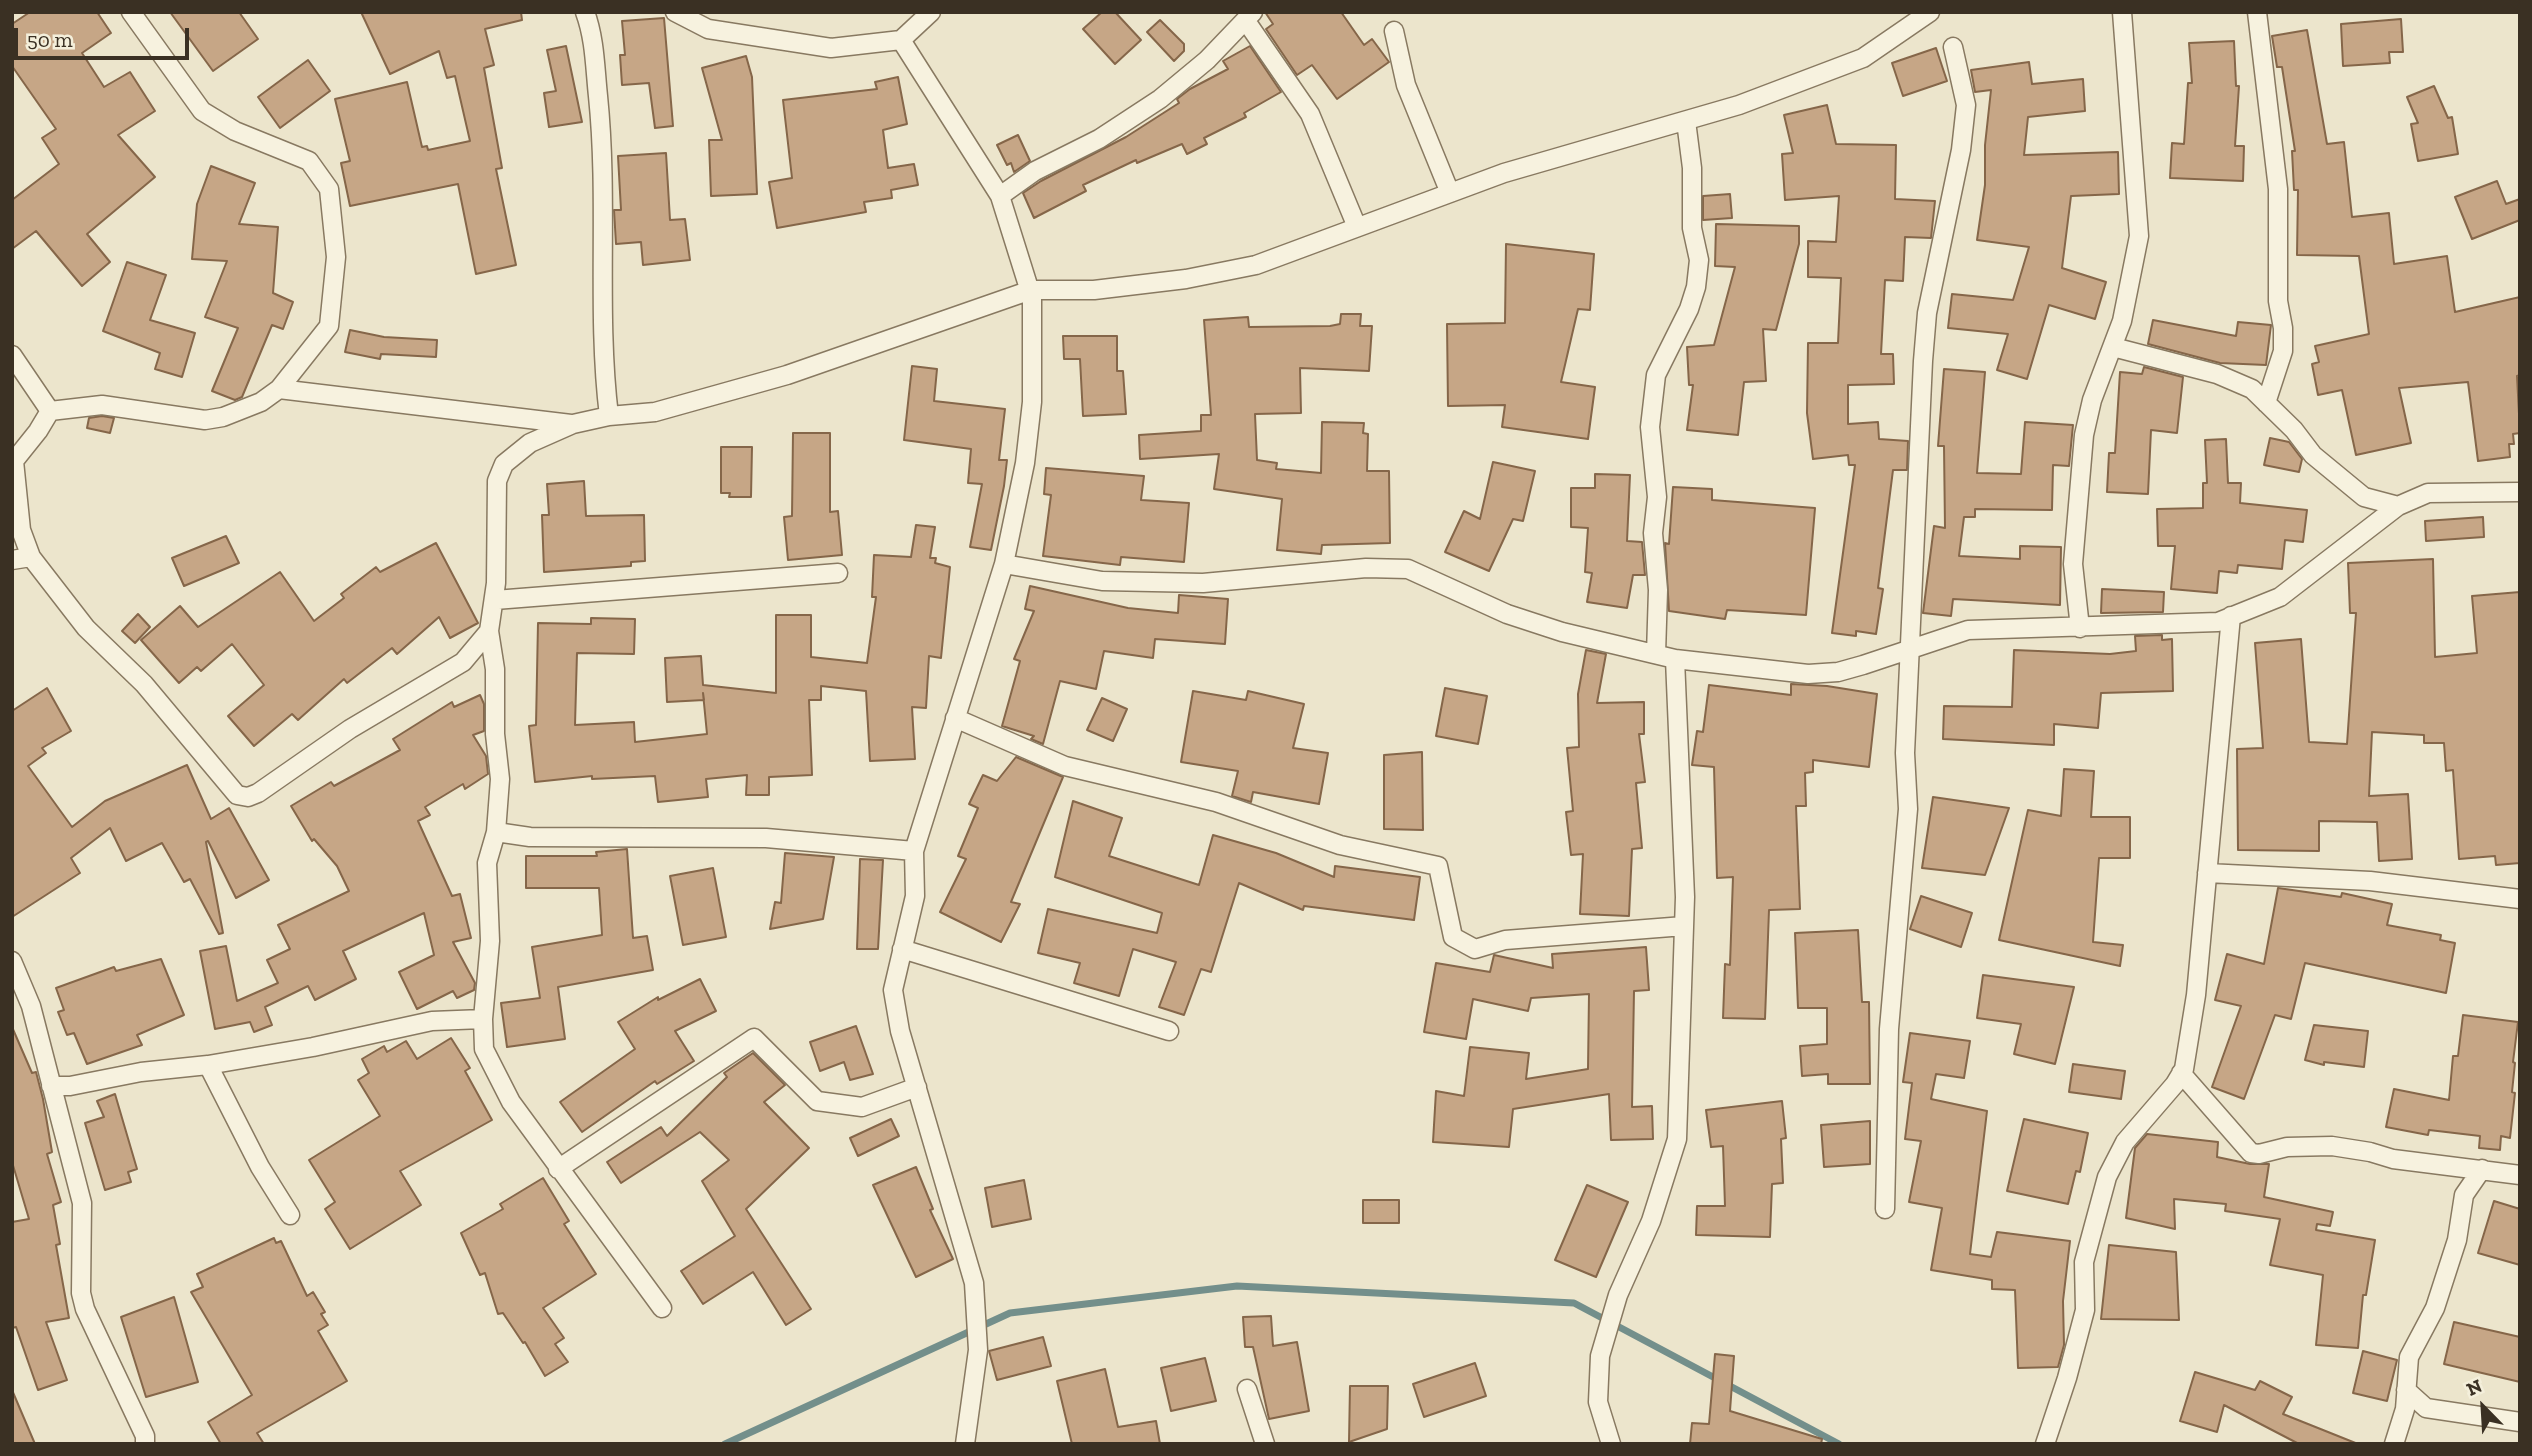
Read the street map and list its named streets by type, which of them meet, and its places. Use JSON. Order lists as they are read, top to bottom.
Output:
{
  "scale_bar": "50 m",
  "north": "top left"
}
